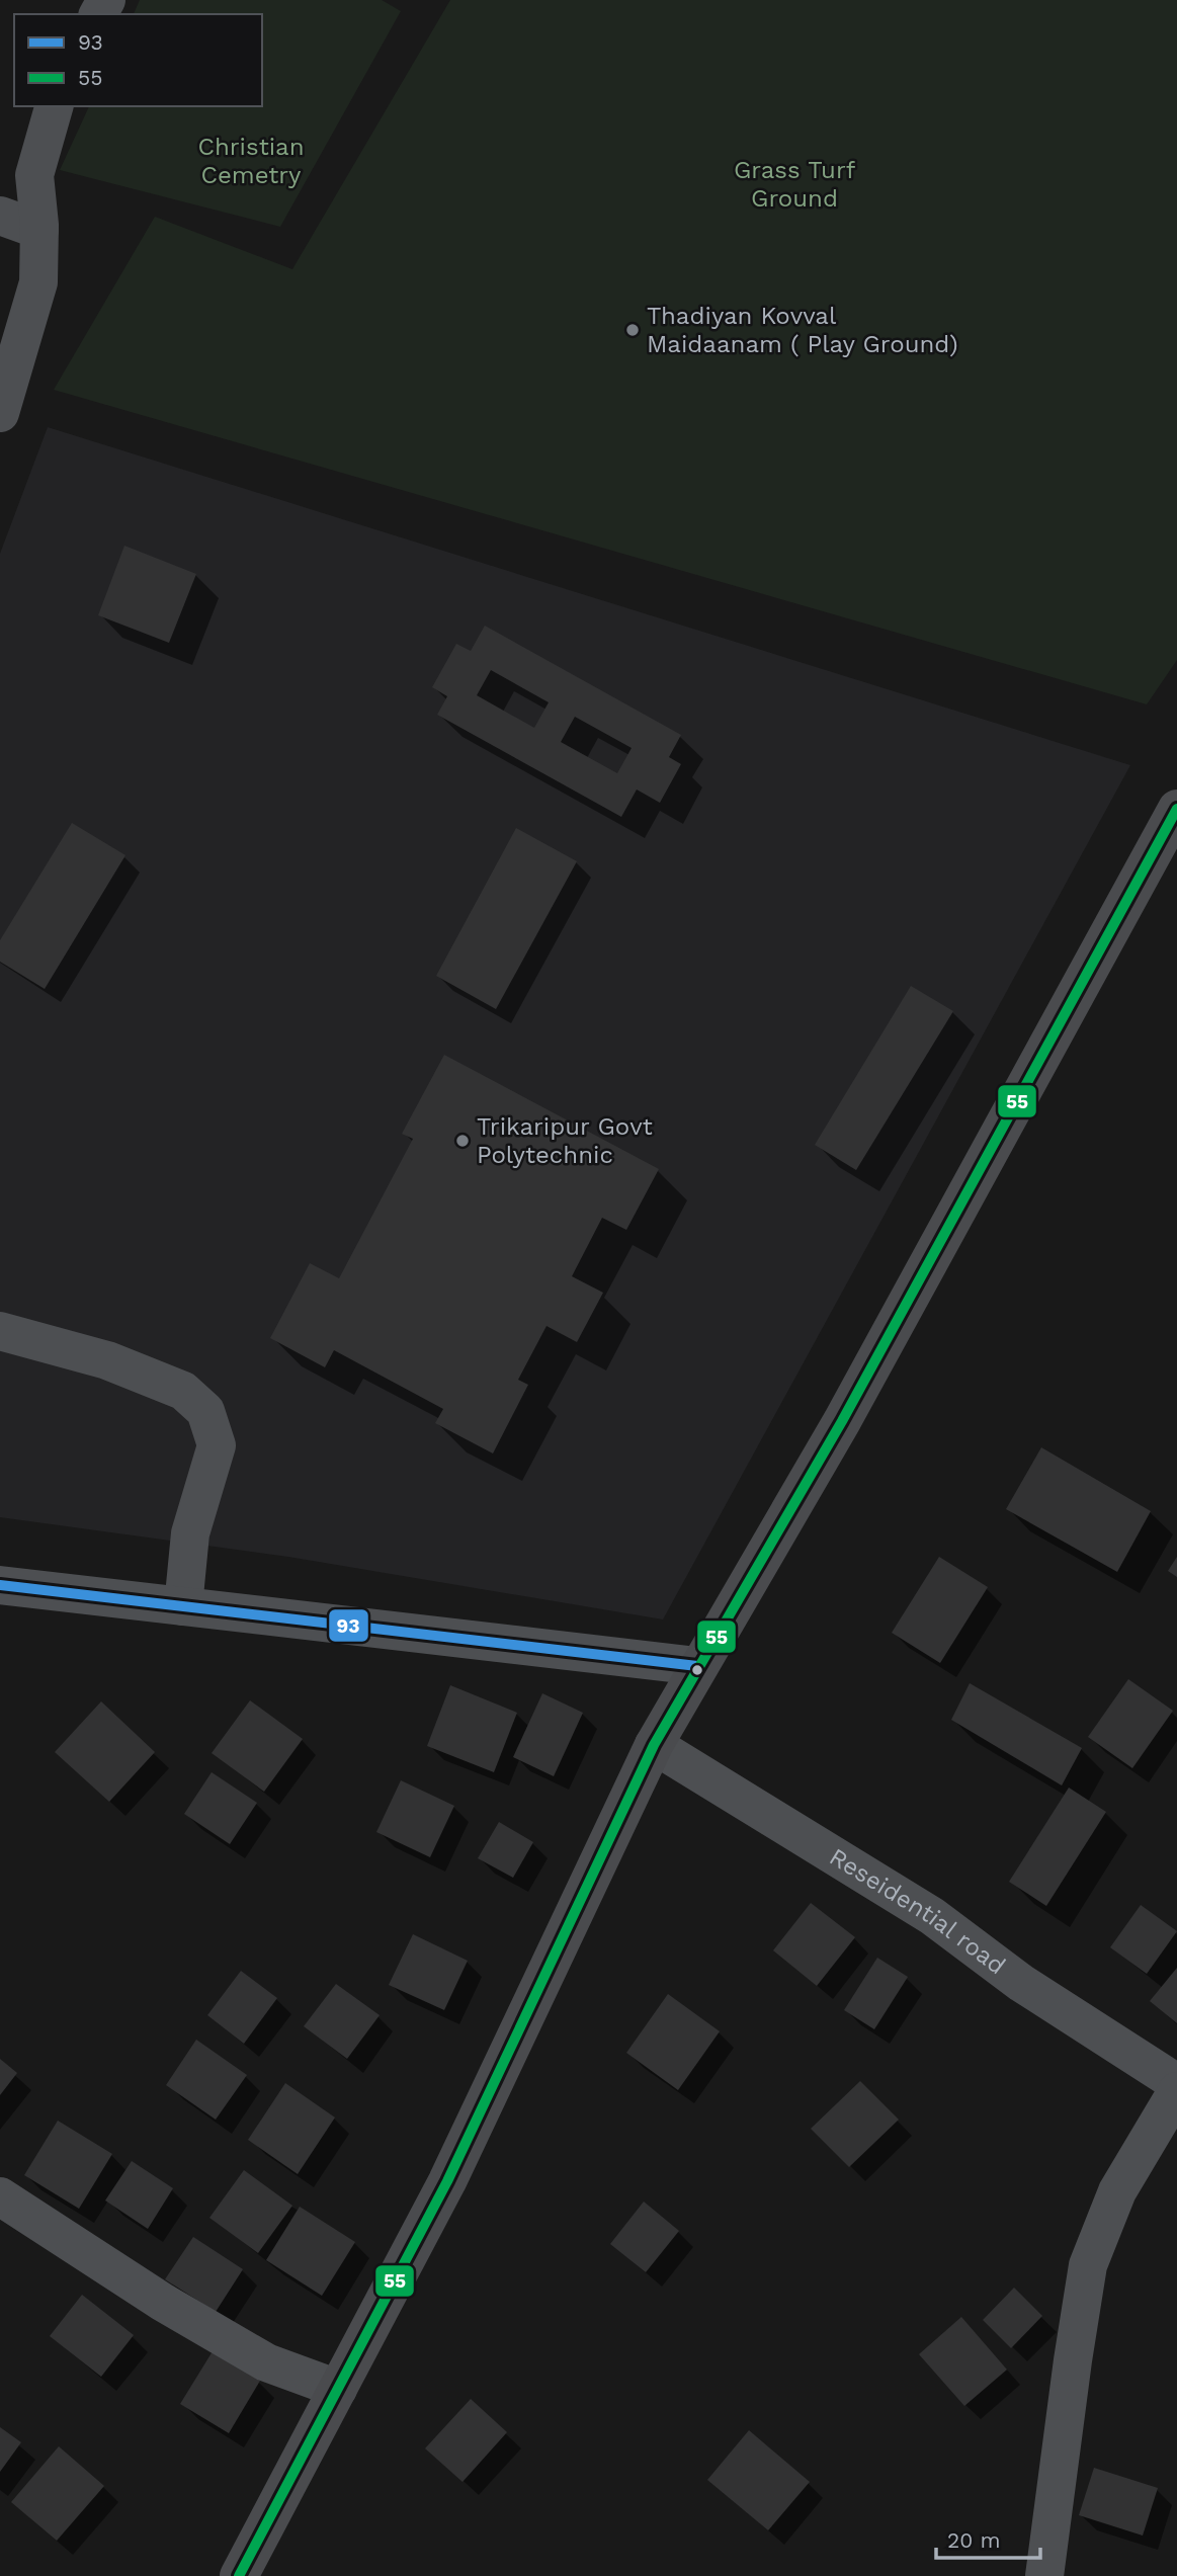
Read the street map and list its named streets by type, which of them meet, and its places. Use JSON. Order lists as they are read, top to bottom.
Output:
{
  "streets": {
    "street": ["Reseidential road"]
  },
  "parks": ["Christian Cemetry", "Grass Turf Ground"],
  "places": ["Thadiyan Kovval Maidaanam ( Play Ground)", "Trikaripur Govt Polytechnic"],
  "lines": ["transit line 55", "transit line 93"],
  "legend": ["93", "55"],
  "scale_bar": "20 m"
}
